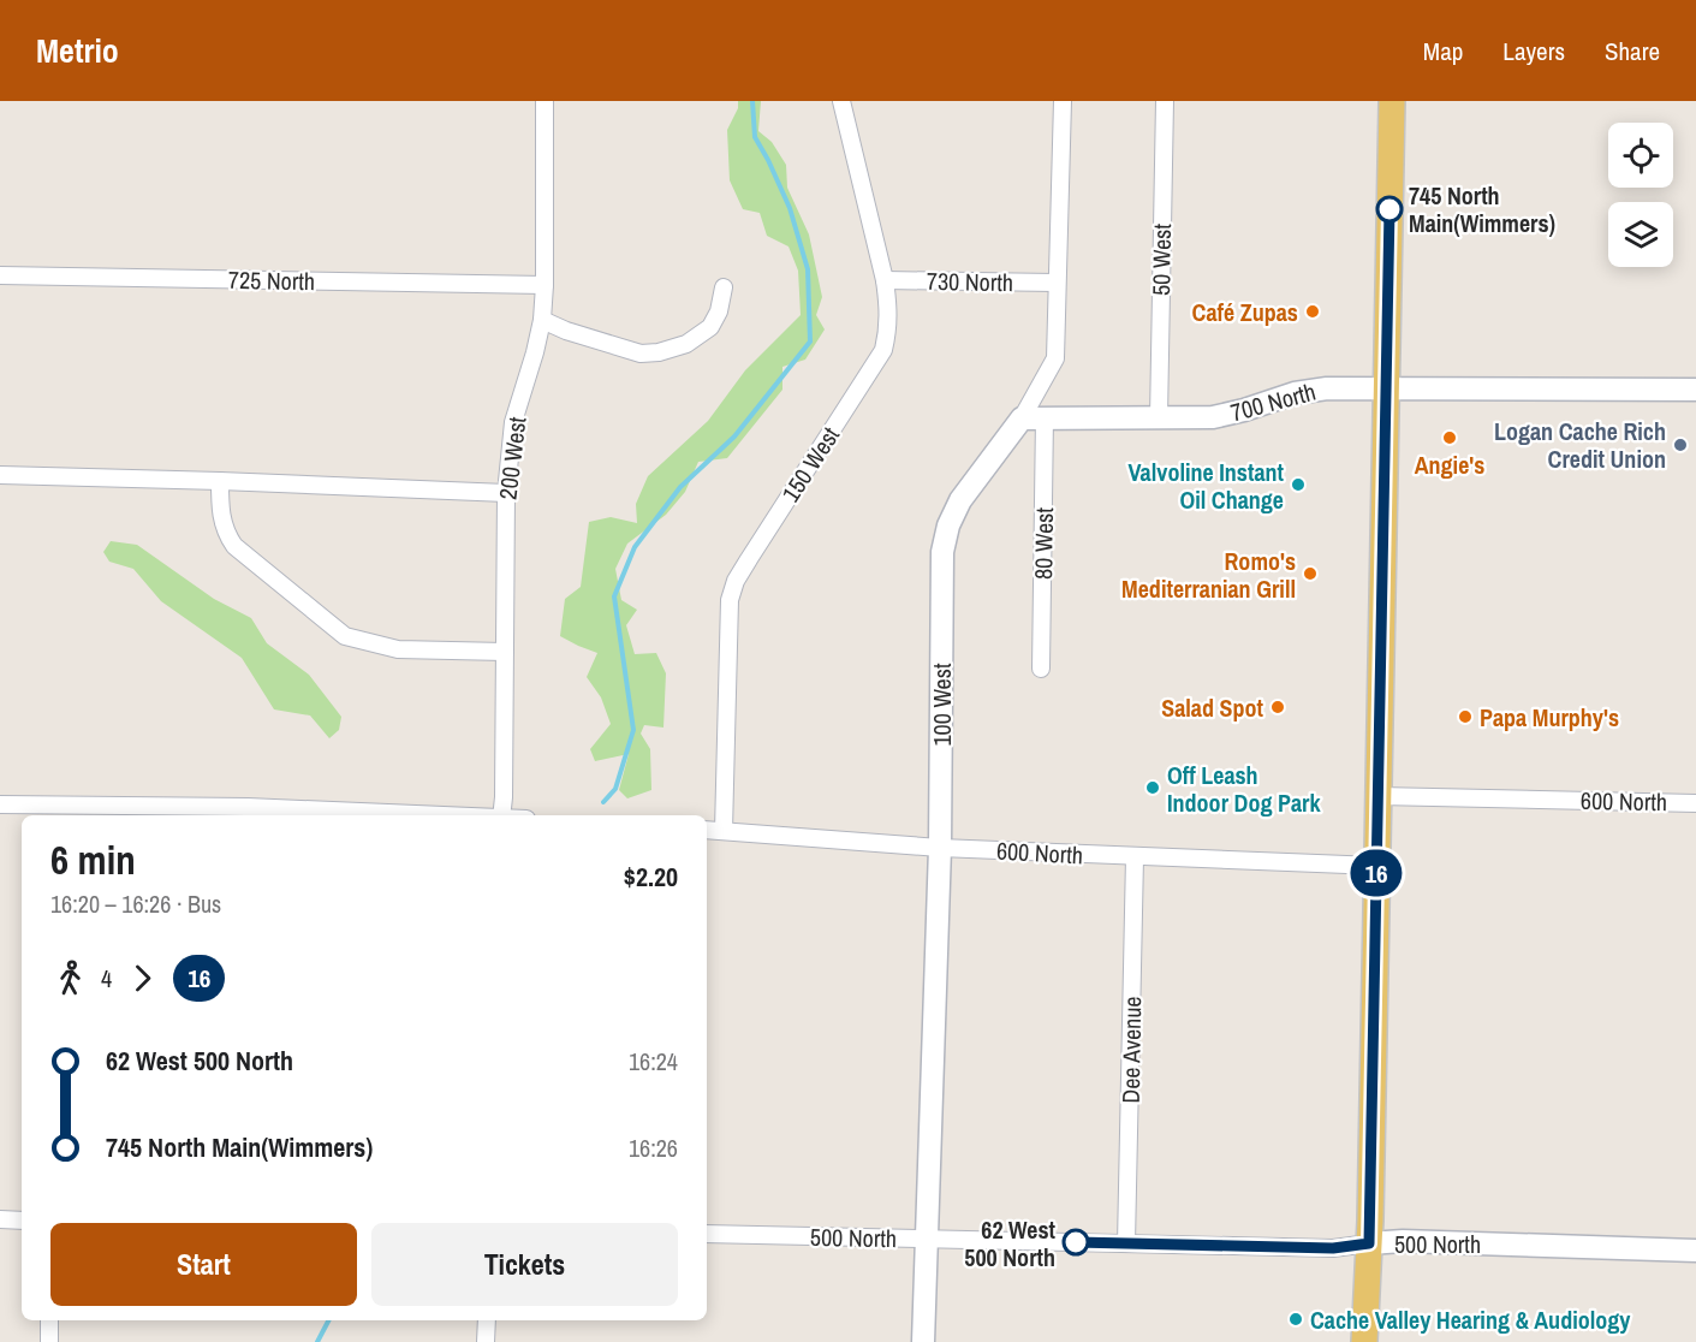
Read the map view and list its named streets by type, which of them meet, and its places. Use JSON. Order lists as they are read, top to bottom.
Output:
{
  "streets": {
    "street": [
      "50 West",
      "725 North",
      "730 North",
      "700 North",
      "200 West",
      "150 West",
      "80 West",
      "100 West",
      "600 North",
      "Dee Avenue",
      "500 North"
    ]
  },
  "crossings": [
    ["50 West", "700 North"],
    ["725 North", "200 West"],
    ["730 North", "150 West"],
    ["730 North", "100 West"],
    ["700 North", "80 West"],
    ["700 North", "100 West"],
    ["150 West", "600 North"],
    ["80 West", "100 West"],
    ["100 West", "600 North"],
    ["100 West", "500 North"],
    ["600 North", "Dee Avenue"],
    ["Dee Avenue", "500 North"]
  ],
  "places": [
    "745 North Main(Wimmers)",
    "Café Zupas",
    "Angie's",
    "Logan Cache Rich Credit Union",
    "Valvoline Instant Oil Change",
    "Romo's Mediterranian Grill",
    "Salad Spot",
    "Papa Murphy's",
    "Off Leash Indoor Dog Park",
    "62 West 500 North",
    "Cache Valley Hearing & Audiology"
  ],
  "lines": ["bus line 16"],
  "page": {
    "header": "Metrio",
    "nav": ["Map", "Layers", "Share"],
    "on_map": "16",
    "heading": ["6 min", "16:20 – 16:26 · Bus", "$2.20"],
    "legs": ["4", "16"],
    "list": [
      {
        "name": "62 West 500 North",
        "value": "16:24"
      },
      {
        "name": "745 North Main(Wimmers)",
        "value": "16:26"
      }
    ],
    "buttons": ["Start", "Tickets"]
  }
}
